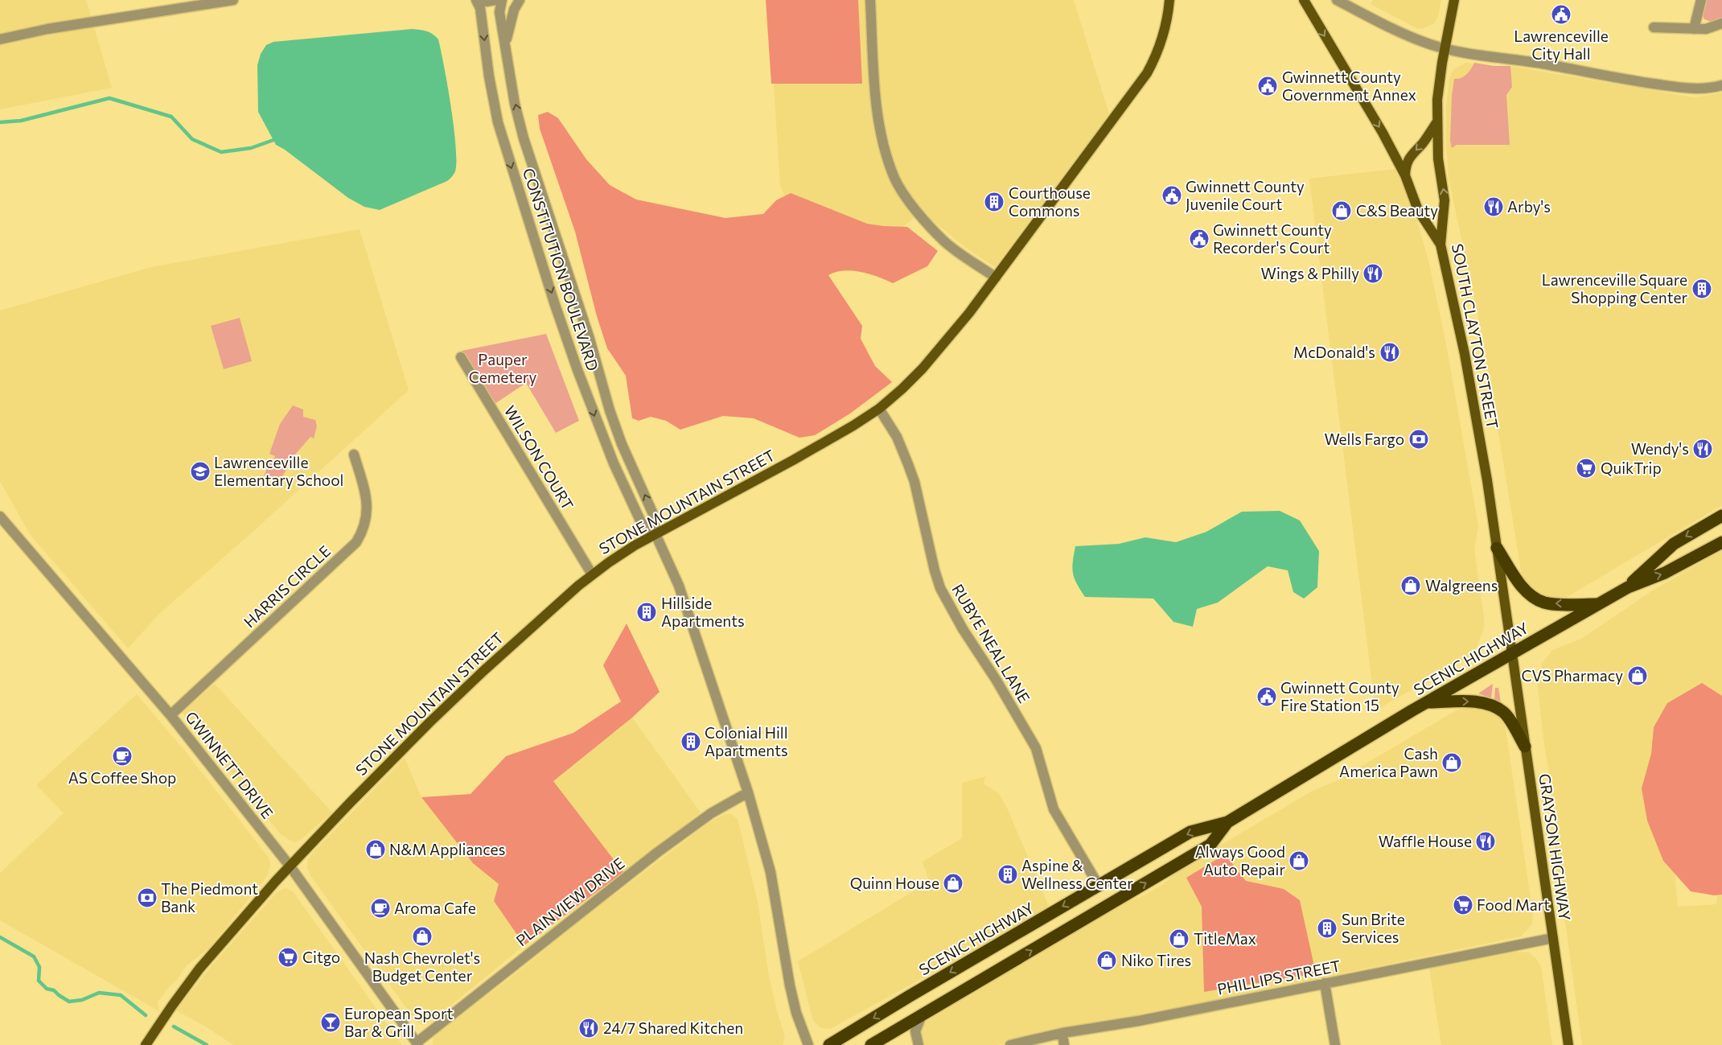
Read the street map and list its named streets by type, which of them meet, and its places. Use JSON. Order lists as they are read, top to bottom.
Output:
{
  "streets": {
    "highway": ["SCENIC HIGHWAY"],
    "main road": ["SOUTH CLAYTON STREET", "STONE MOUNTAIN STREET", "GRAYSON HIGHWAY"],
    "street": [
      "CONSTITUTION BOULEVARD",
      "WILSON COURT",
      "HARRIS CIRCLE",
      "RUBYE NEAL LANE",
      "GWINNETT DRIVE",
      "PLAINVIEW DRIVE",
      "PHILLIPS STREET"
    ]
  },
  "crossings": [
    ["CONSTITUTION BOULEVARD", "STONE MOUNTAIN STREET"],
    ["CONSTITUTION BOULEVARD", "PLAINVIEW DRIVE"],
    ["SOUTH CLAYTON STREET", "SCENIC HIGHWAY"],
    ["SOUTH CLAYTON STREET", "GRAYSON HIGHWAY"],
    ["WILSON COURT", "STONE MOUNTAIN STREET"],
    ["STONE MOUNTAIN STREET", "RUBYE NEAL LANE"],
    ["STONE MOUNTAIN STREET", "GWINNETT DRIVE"],
    ["HARRIS CIRCLE", "GWINNETT DRIVE"],
    ["RUBYE NEAL LANE", "SCENIC HIGHWAY"],
    ["SCENIC HIGHWAY", "GRAYSON HIGHWAY"],
    ["GWINNETT DRIVE", "PLAINVIEW DRIVE"],
    ["GRAYSON HIGHWAY", "PHILLIPS STREET"]
  ],
  "parks": ["Pauper Cemetery"],
  "places": {
    "public building": [
      "Lawrenceville City Hall",
      "Gwinnett County Government Annex",
      "Gwinnett County Juvenile Court",
      "Gwinnett County Recorder's Court",
      "Gwinnett County Fire Station 15"
    ],
    "building": [
      "Courthouse Commons",
      "Lawrenceville Square Shopping Center",
      "Hillside Apartments",
      "Colonial Hill Apartments",
      "Aspine & Wellness Center",
      "Sun Brite Services"
    ],
    "restaurant": [
      "Arby's",
      "Wings & Philly",
      "McDonald's",
      "Wendy's",
      "Waffle House",
      "24/7 Shared Kitchen"
    ],
    "shop": [
      "C&S Beauty",
      "Walgreens",
      "CVS Pharmacy",
      "Cash America Pawn",
      "N&M Appliances",
      "Always Good Auto Repair",
      "Quinn House",
      "Nash Chevrolet's Budget Center",
      "TitleMax",
      "Niko Tires"
    ],
    "bank": ["Wells Fargo", "The Piedmont Bank"],
    "supermarket": ["QuikTrip", "Food Mart", "Citgo"],
    "school or university": ["Lawrenceville Elementary School"],
    "cafe": ["AS Coffee Shop", "Aroma Cafe"],
    "bar": ["European Sport Bar & Grill"]
  }
}
